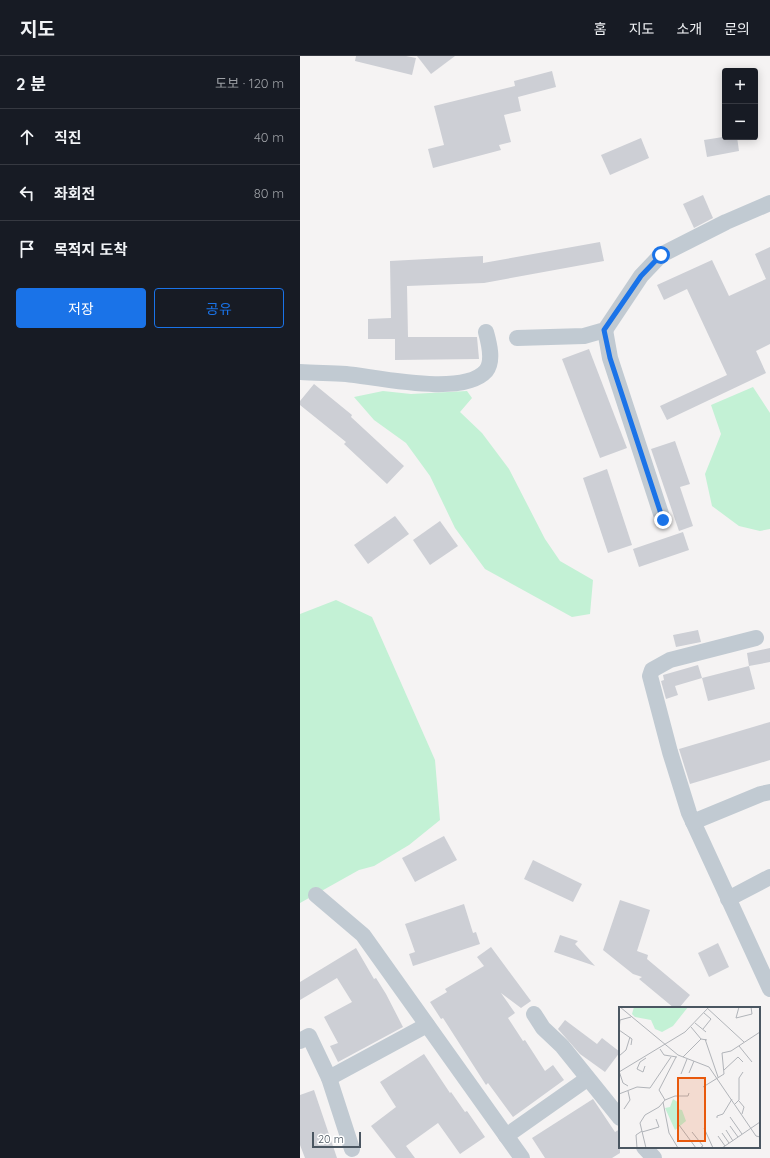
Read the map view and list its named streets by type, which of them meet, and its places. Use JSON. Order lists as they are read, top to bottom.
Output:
{
  "scale_bar": "20 m",
  "page": {
    "header": "지도",
    "nav": [
      "홈",
      "지도",
      "소개",
      "문의"
    ],
    "heading": ["2 분", "도보 · 120 m"],
    "map_buttons": ["+", "−"],
    "list": [
      ["직진", "40 m"],
      ["좌회전", "80 m"],
      "목적지 도착"
    ],
    "buttons": ["저장", "공유"],
    "scale": "20 m"
  }
}
